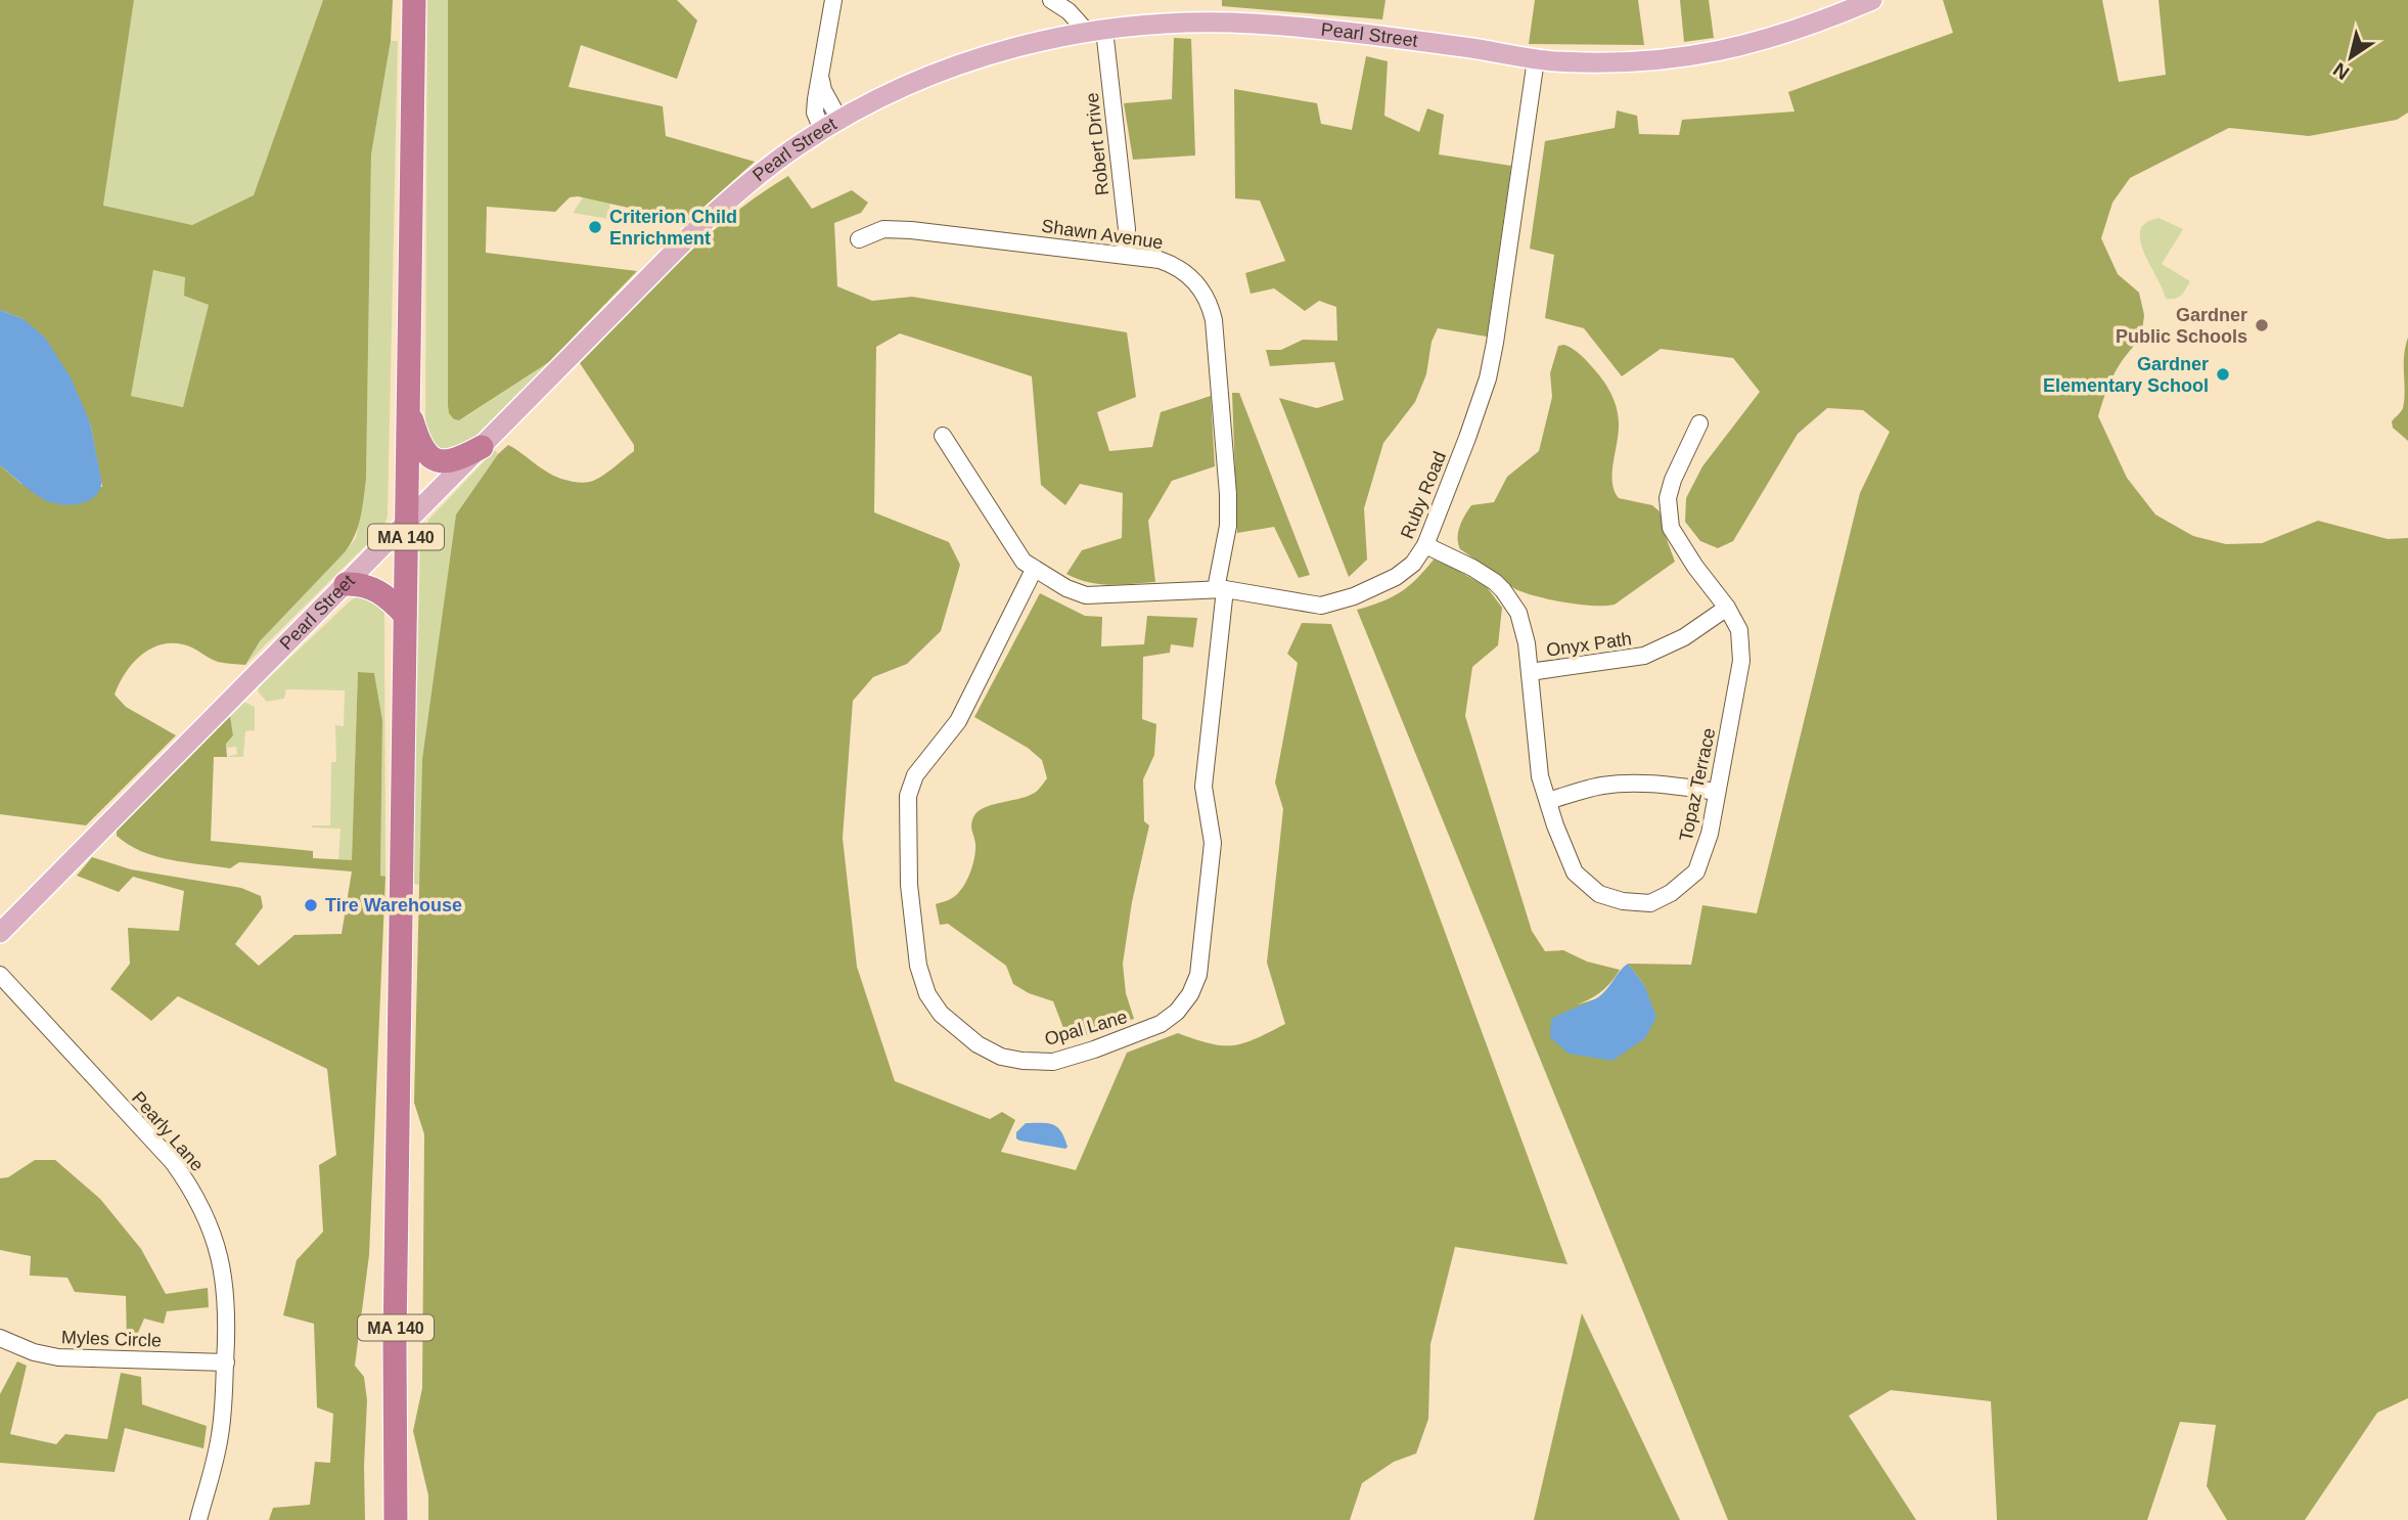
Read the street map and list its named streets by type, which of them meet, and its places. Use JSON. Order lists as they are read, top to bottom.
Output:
{
  "streets": {
    "highway": ["MA 140"],
    "main road": ["Pearl Street"],
    "street": [
      "Robert Drive",
      "Shawn Avenue",
      "Ruby Road",
      "Onyx Path",
      "Topaz Terrace",
      "Opal Lane",
      "Pearly Lane",
      "Myles Circle"
    ]
  },
  "crossings": [
    ["Pearl Street", "Robert Drive"],
    ["Pearl Street", "Ruby Road"],
    ["Pearl Street", "MA 140"],
    ["Robert Drive", "Shawn Avenue"],
    ["Shawn Avenue", "Ruby Road"],
    ["Shawn Avenue", "Opal Lane"],
    ["Ruby Road", "Topaz Terrace"],
    ["Ruby Road", "Opal Lane"],
    ["Onyx Path", "Topaz Terrace"],
    ["Pearly Lane", "Myles Circle"]
  ],
  "places": [
    "Criterion Child Enrichment",
    "Gardner Public Schools",
    "Gardner Elementary School",
    "Tire Warehouse"
  ],
  "north": "bottom left"
}
